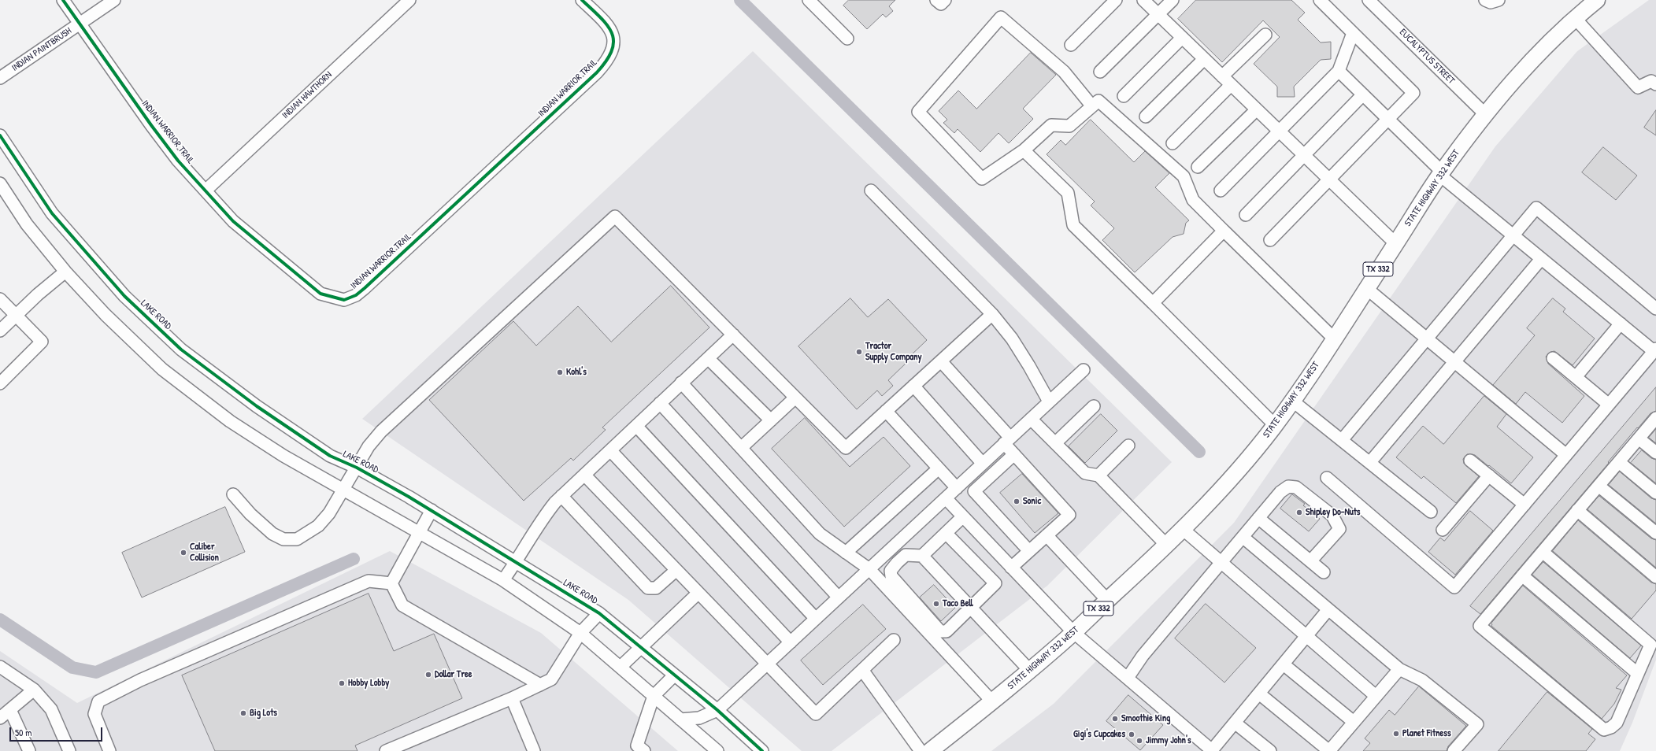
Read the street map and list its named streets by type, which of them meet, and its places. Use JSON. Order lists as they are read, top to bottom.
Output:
{
  "streets": {
    "main road": ["STATE HIGHWAY 332 WEST", "TX 332"],
    "street": [
      "INDIAN PAINTBRUSH",
      "EUCALYPTUS STREET",
      "INDIAN WARRIOR TRAIL",
      "INDIAN HAWTHORN",
      "LAKE ROAD"
    ]
  },
  "crossings": [
    ["INDIAN PAINTBRUSH", "INDIAN WARRIOR TRAIL"],
    ["EUCALYPTUS STREET", "STATE HIGHWAY 332 WEST"],
    ["INDIAN WARRIOR TRAIL", "INDIAN HAWTHORN"]
  ],
  "places": [
    "Tractor Supply Company",
    "Kohl's",
    "Sonic",
    "Shipley Do-Nuts",
    "Caliber Collision",
    "Taco Bell",
    "Dollar Tree",
    "Hobby Lobby",
    "Big Lots",
    "Smoothie King",
    "Planet Fitness",
    "Gigi's Cupcakes",
    "Jimmy John's"
  ],
  "scale_bar": "50 m"
}
